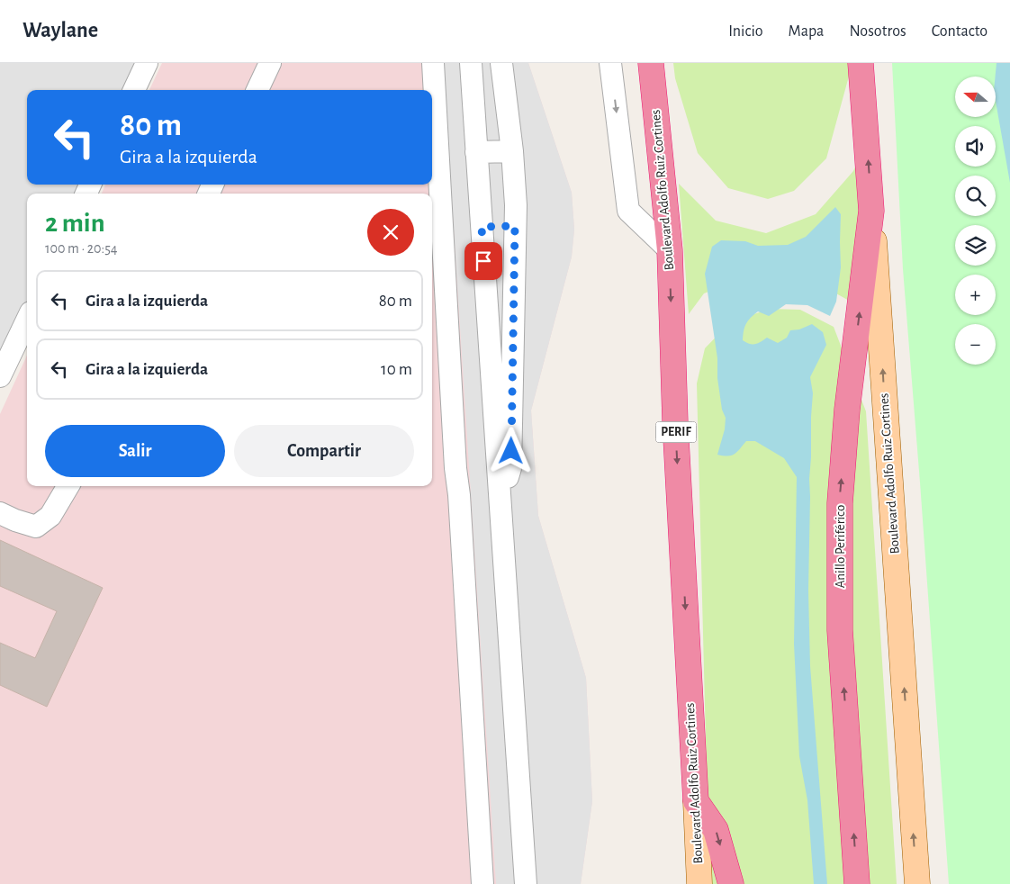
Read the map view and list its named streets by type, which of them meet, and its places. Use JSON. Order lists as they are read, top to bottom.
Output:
{
  "streets": {
    "highway": ["Boulevard Adolfo Ruiz Cortines", "PERIF", "Anillo Periférico"]
  },
  "crossings": [
    ["Boulevard Adolfo Ruiz Cortines", "Anillo Periférico"]
  ],
  "one_way": ["Anillo Periférico"],
  "north": "left",
  "page": {
    "header": "Waylane",
    "nav": [
      "Inicio",
      "Mapa",
      "Nosotros",
      "Contacto"
    ],
    "map_buttons": ["+", "−"],
    "turn": ["80 m", "Gira a la izquierda"],
    "heading": ["2 min", "100 m · 20:54"],
    "list": [
      {
        "name": "Gira a la izquierda",
        "value": "80 m"
      },
      {
        "name": "Gira a la izquierda",
        "value": "10 m"
      }
    ],
    "buttons": ["Salir", "Compartir"]
  }
}
